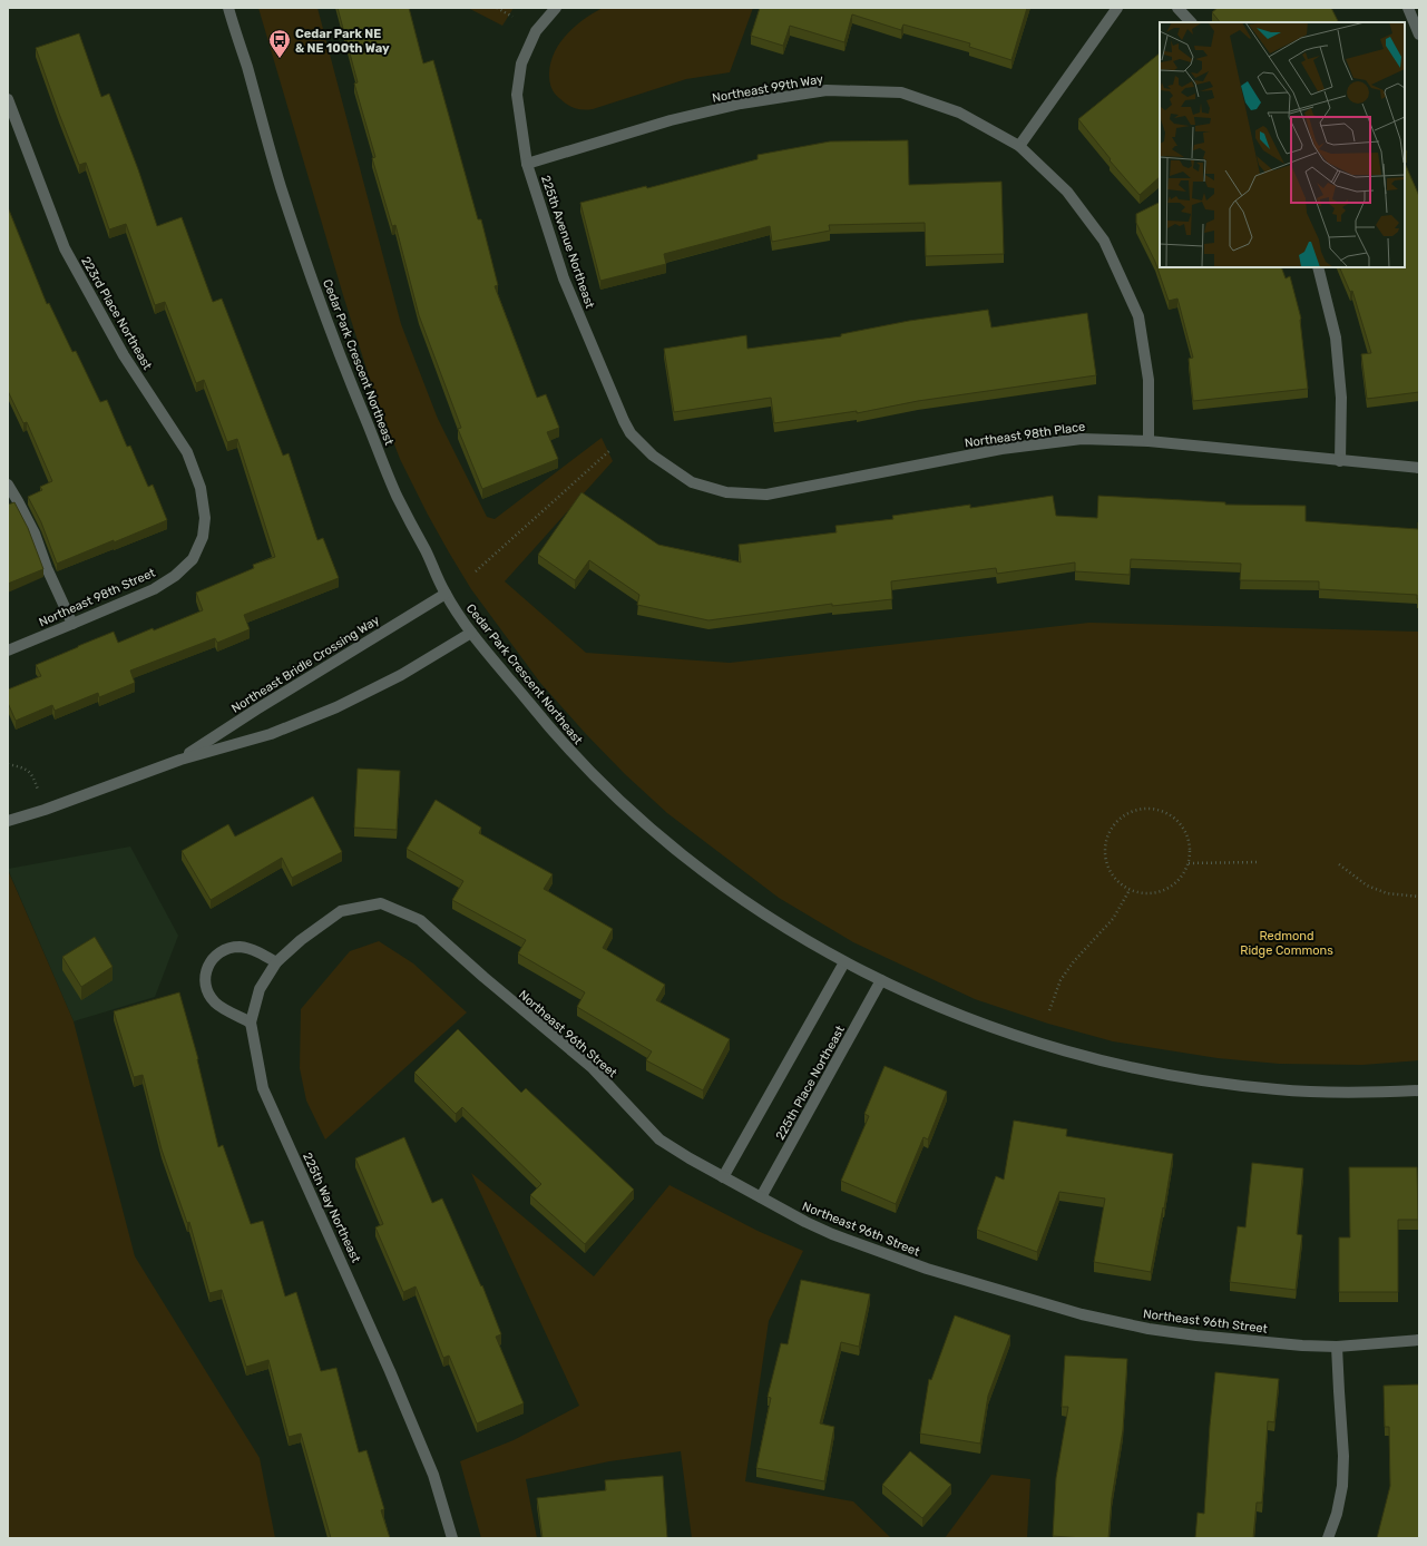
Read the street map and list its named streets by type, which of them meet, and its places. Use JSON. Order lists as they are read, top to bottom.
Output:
{
  "streets": {
    "street": [
      "Northeast 99th Way",
      "225th Avenue Northeast",
      "223rd Place Northeast",
      "Cedar Park Crescent Northeast",
      "Northeast 98th Place",
      "Northeast 98th Street",
      "Northeast Bridle Crossing Way",
      "Northeast 96th Street",
      "225th Place Northeast",
      "225th Way Northeast"
    ]
  },
  "crossings": [
    ["Northeast 99th Way", "225th Avenue Northeast"],
    ["Northeast 99th Way", "Northeast 98th Place"],
    ["225th Avenue Northeast", "Northeast 98th Place"],
    ["223rd Place Northeast", "Northeast 98th Street"],
    ["Cedar Park Crescent Northeast", "Northeast Bridle Crossing Way"],
    ["Cedar Park Crescent Northeast", "225th Place Northeast"],
    ["Northeast 96th Street", "225th Place Northeast"],
    ["Northeast 96th Street", "225th Way Northeast"]
  ],
  "parks": ["Redmond Ridge Commons"],
  "places": {
    "bus stop": ["Cedar Park NE & NE 100th Way"]
  }
}
